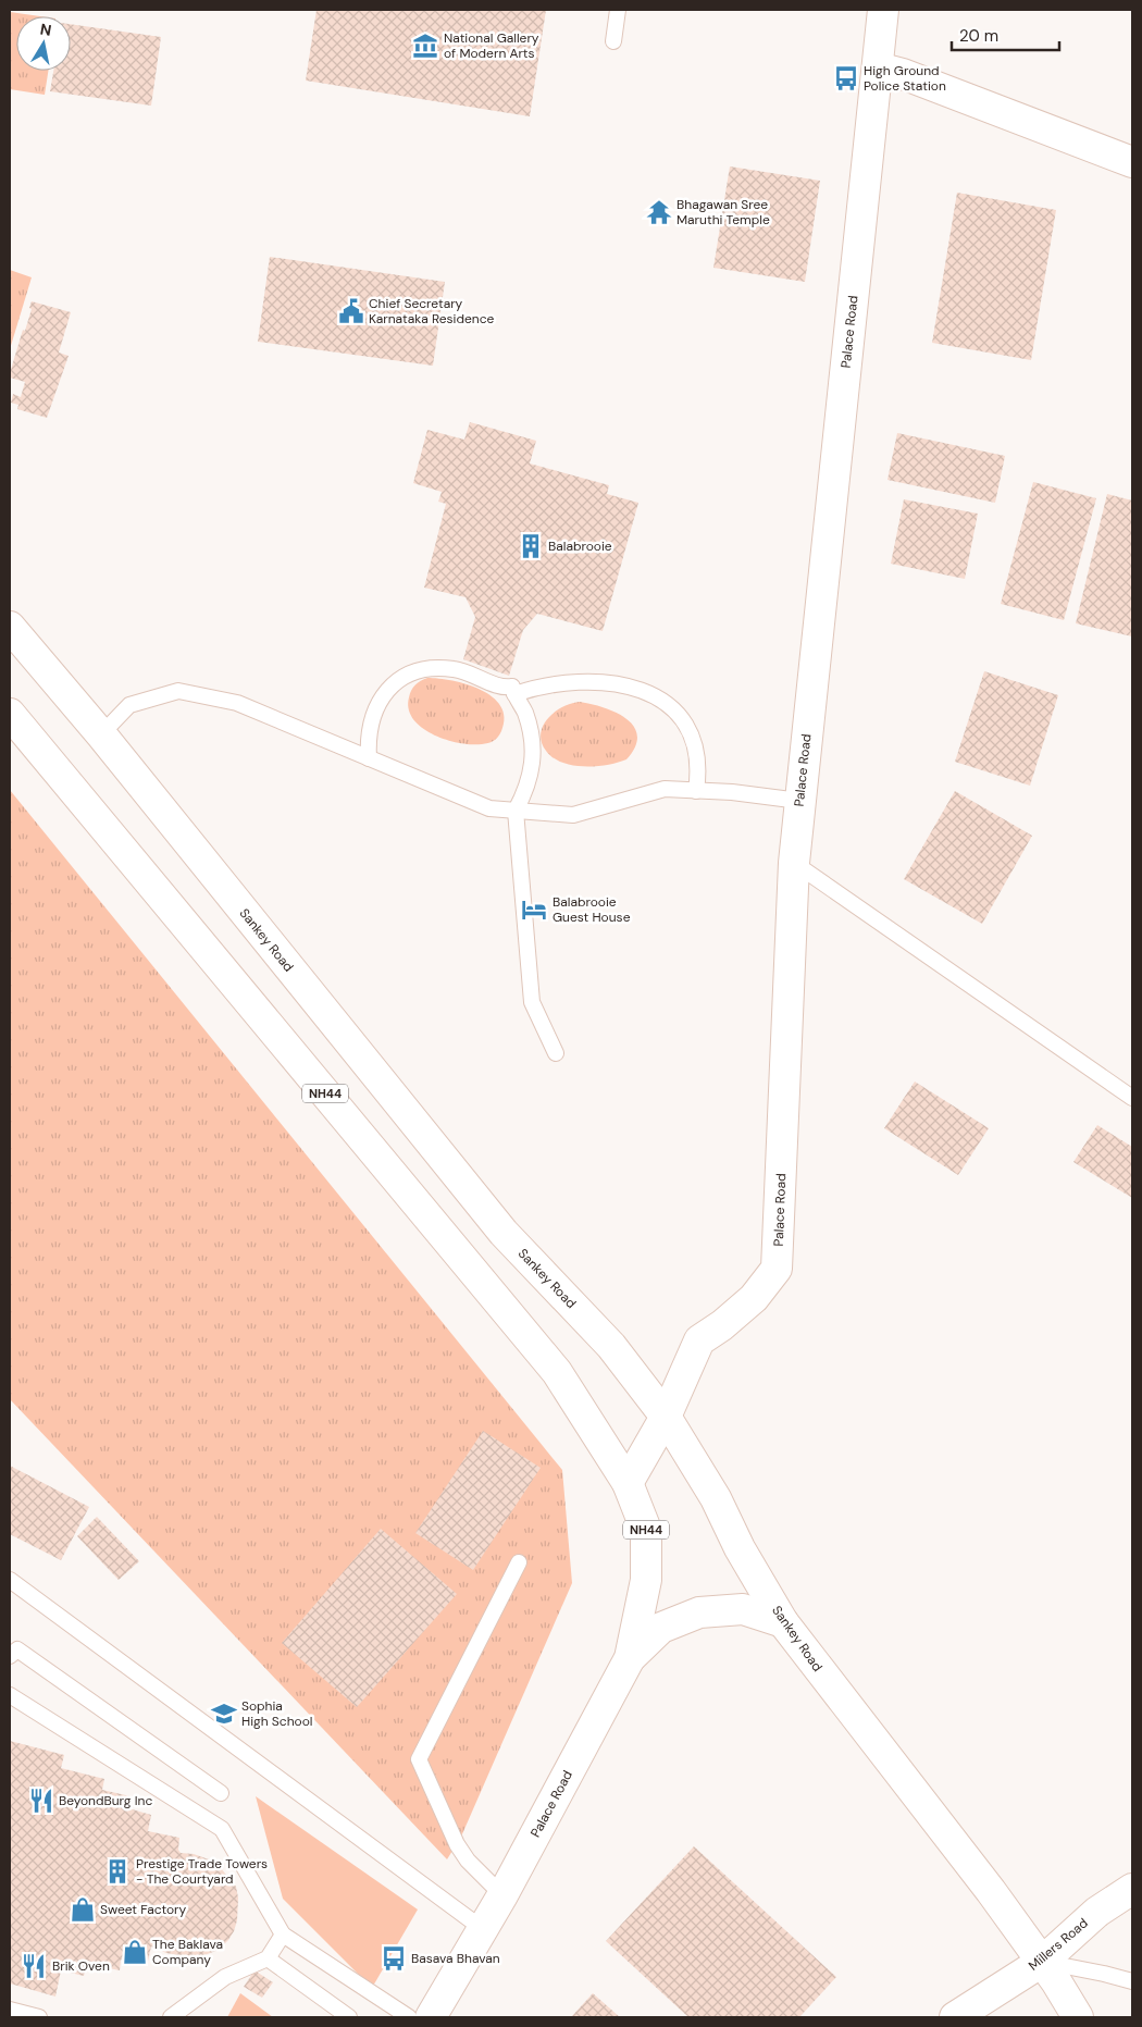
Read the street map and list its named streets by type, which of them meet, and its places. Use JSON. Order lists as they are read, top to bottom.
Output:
{
  "streets": {
    "main road": [
      "Palace Road",
      "Sankey Road",
      "NH44",
      "Millers Road"
    ]
  },
  "crossings": [
    ["Palace Road", "Sankey Road"],
    ["Palace Road", "NH44"],
    ["Sankey Road", "Millers Road"]
  ],
  "places": {
    "museum": ["National Gallery of Modern Arts"],
    "bus stop": ["High Ground Police Station", "Basava Bhavan"],
    "temple": ["Bhagawan Sree Maruthi Temple"],
    "public building": ["Chief Secretary Karnataka Residence"],
    "building": ["Balabrooie", "Prestige Trade Towers - The Courtyard"],
    "hotel": ["Balabrooie Guest House"],
    "school or university": ["Sophia High School"],
    "restaurant": ["BeyondBurg Inc", "Brik Oven"],
    "shop": ["Sweet Factory", "The Baklava Company"]
  },
  "scale_bar": "20 m",
  "north": "top"
}
